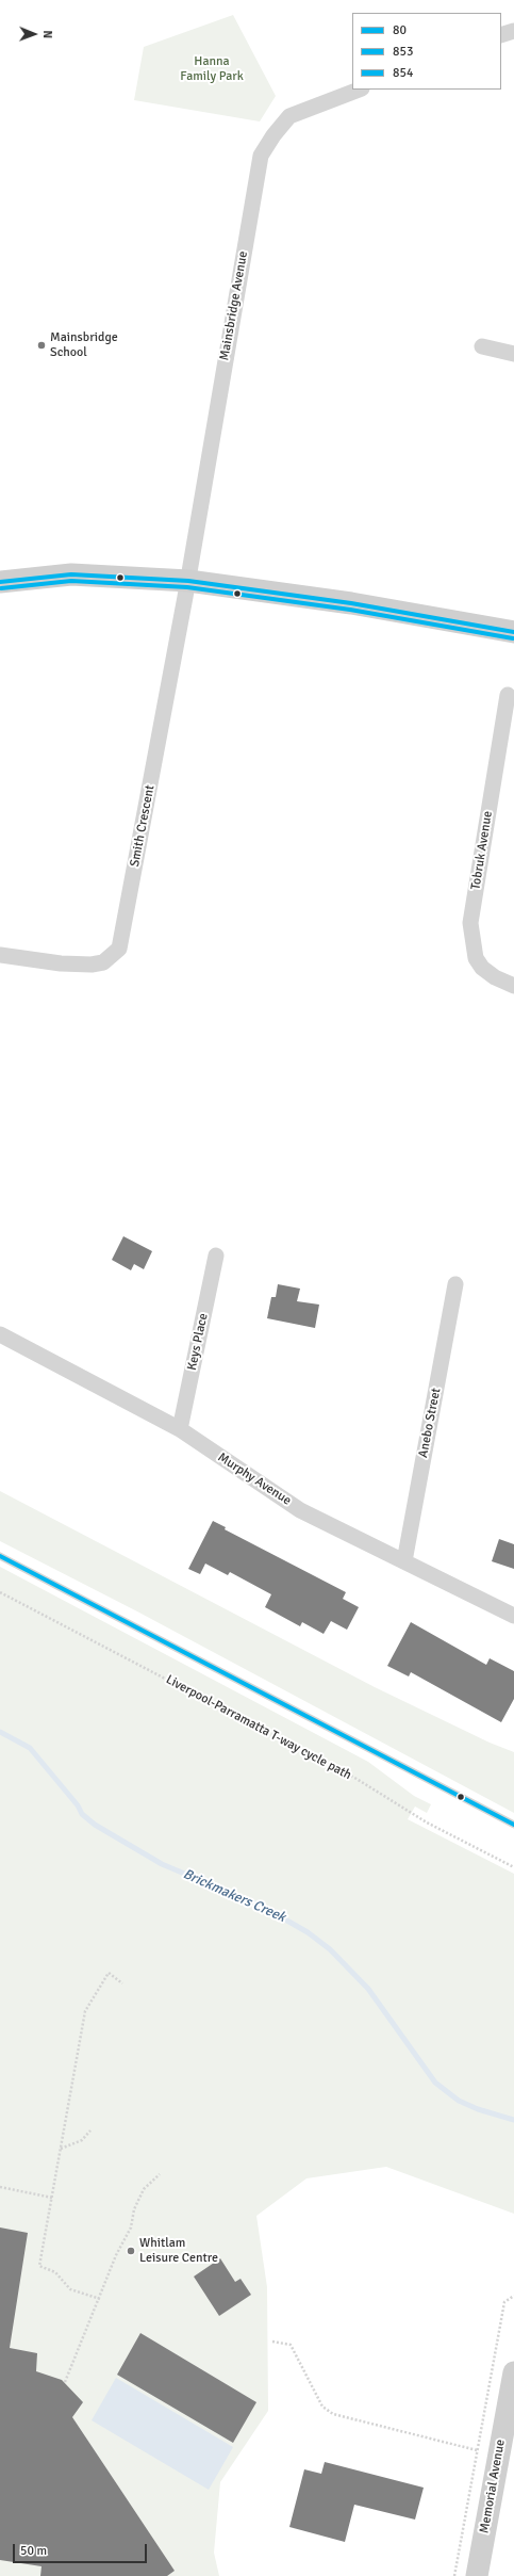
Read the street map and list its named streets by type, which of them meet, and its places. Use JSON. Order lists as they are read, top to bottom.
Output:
{
  "streets": {
    "main road": ["Memorial Avenue"],
    "street": [
      "Mainsbridge Avenue",
      "Smith Crescent",
      "Tobruk Avenue",
      "Keys Place",
      "Anebo Street",
      "Murphy Avenue"
    ],
    "path": ["Liverpool-Parramatta T-way cycle path"]
  },
  "crossings": [
    ["Mainsbridge Avenue", "Smith Crescent"],
    ["Keys Place", "Murphy Avenue"],
    ["Anebo Street", "Murphy Avenue"]
  ],
  "water": ["Brickmakers Creek"],
  "parks": ["Hanna Family Park"],
  "places": ["Mainsbridge School", "Whitlam Leisure Centre"],
  "lines": ["transit line 853", "transit line 854", "transit line 80"],
  "legend": ["80", "853", "854"],
  "scale_bar": "50 m",
  "north": "right"
}
